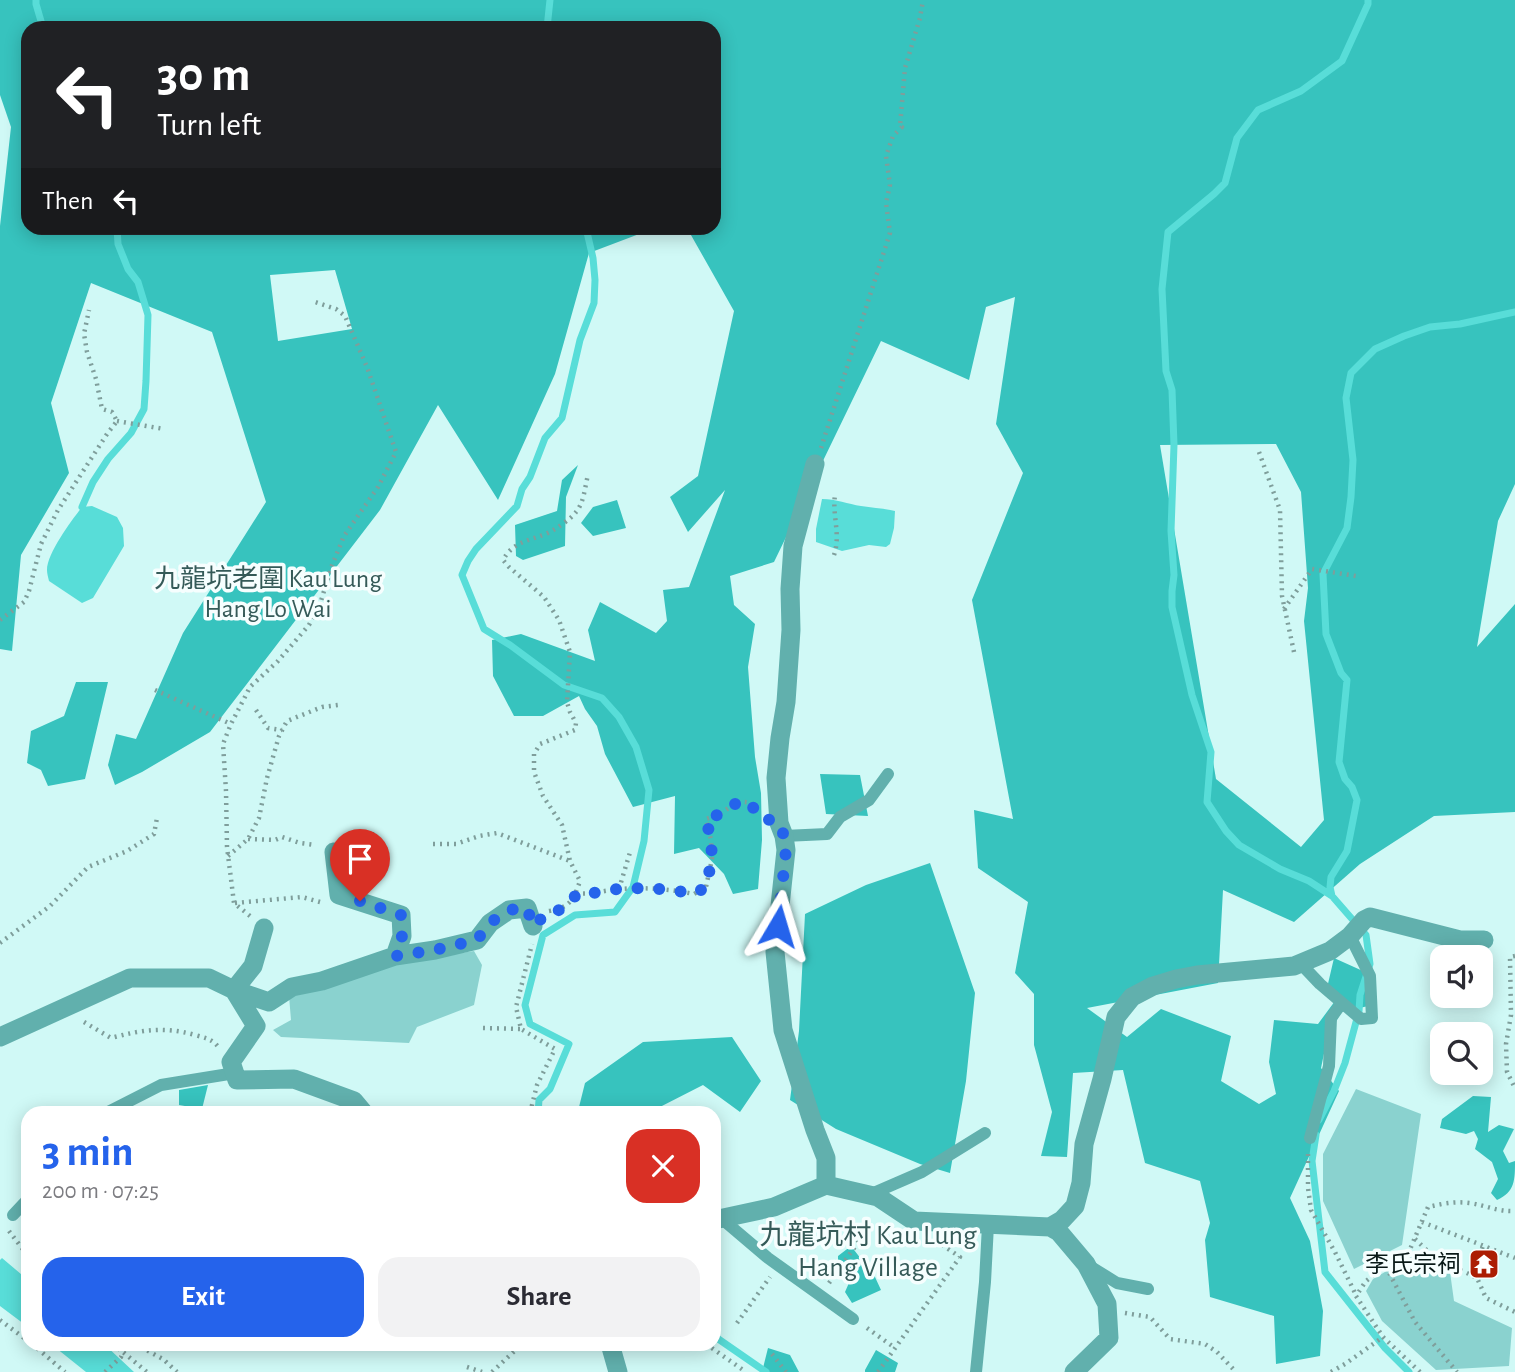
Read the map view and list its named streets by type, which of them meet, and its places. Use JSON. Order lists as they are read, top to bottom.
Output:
{
  "districts": ["九龍坑老圍 Kau Lung Hang Lo Wai", "九龍坑村 Kau Lung Hang Village"],
  "places": {
    "temple": ["李氏宗祠"]
  },
  "page": {
    "turn": ["30 m", "Turn left"],
    "then": "Then",
    "heading": ["3 min", "200 m · 07:25"],
    "buttons": ["Exit", "Share"]
  }
}
